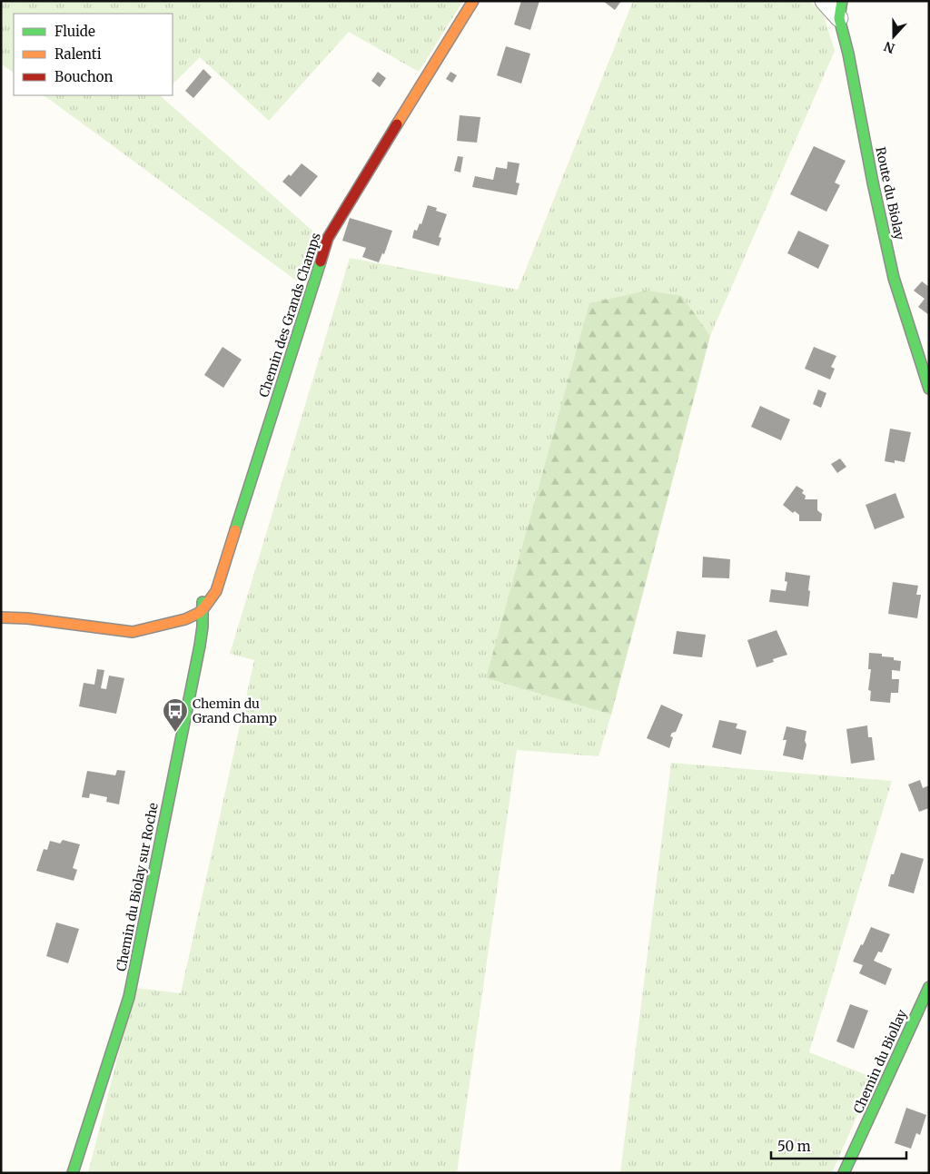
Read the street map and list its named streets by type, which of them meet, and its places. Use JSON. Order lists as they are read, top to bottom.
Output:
{
  "streets": {
    "street": [
      "Route du Biolay",
      "Chemin des Grands Champs",
      "Chemin du Biolay sur Roche",
      "Chemin du Biollay"
    ]
  },
  "places": {
    "bus stop": ["Chemin du Grand Champ"]
  },
  "legend": ["Fluide", "Ralenti", "Bouchon"],
  "scale_bar": "50 m",
  "north": "bottom"
}
